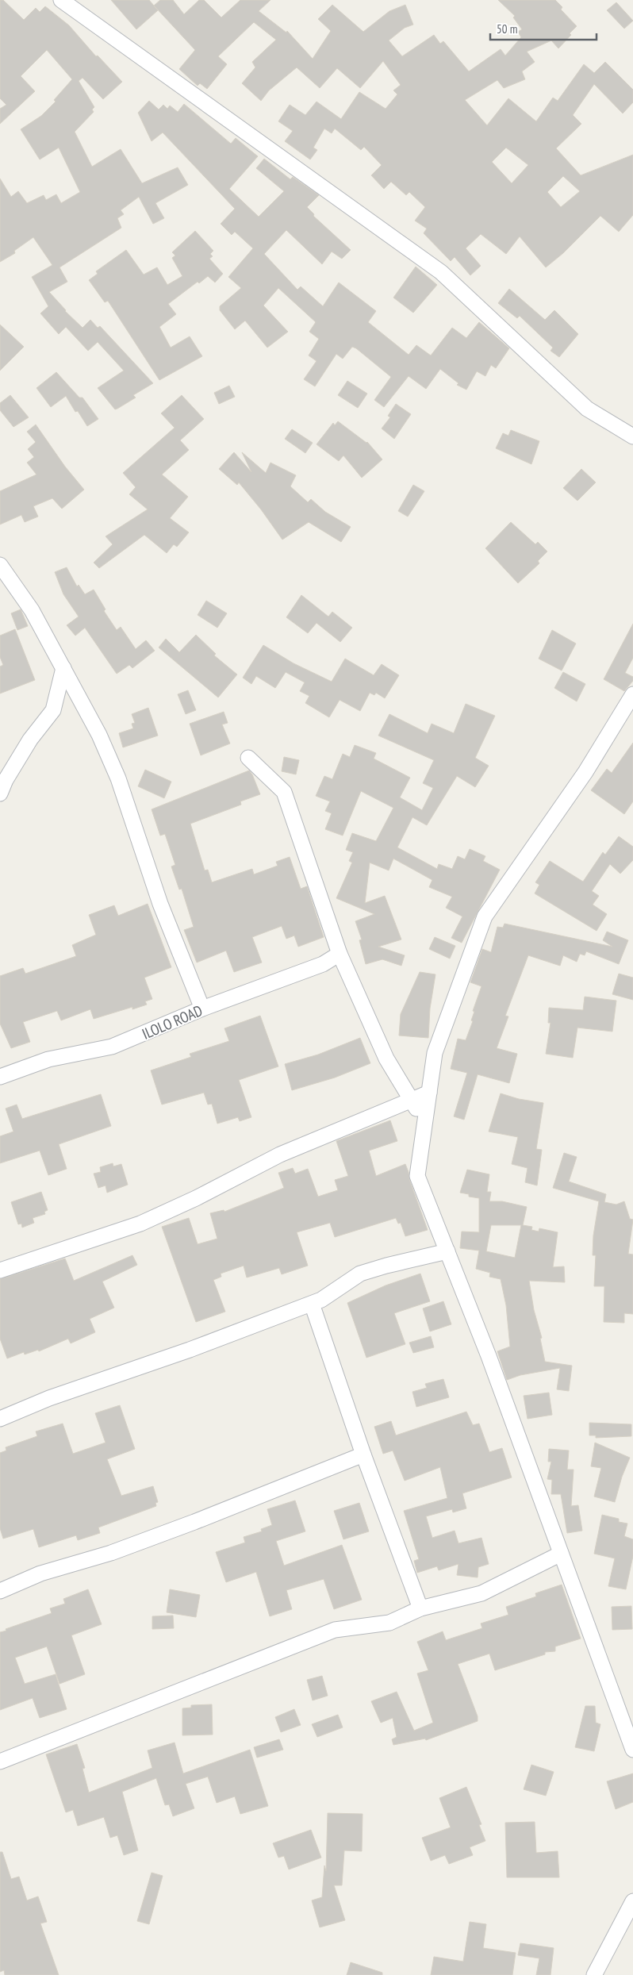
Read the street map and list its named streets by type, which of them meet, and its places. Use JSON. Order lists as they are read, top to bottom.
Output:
{
  "streets": {
    "street": ["ILOLO ROAD"]
  },
  "scale_bar": "50 m"
}
